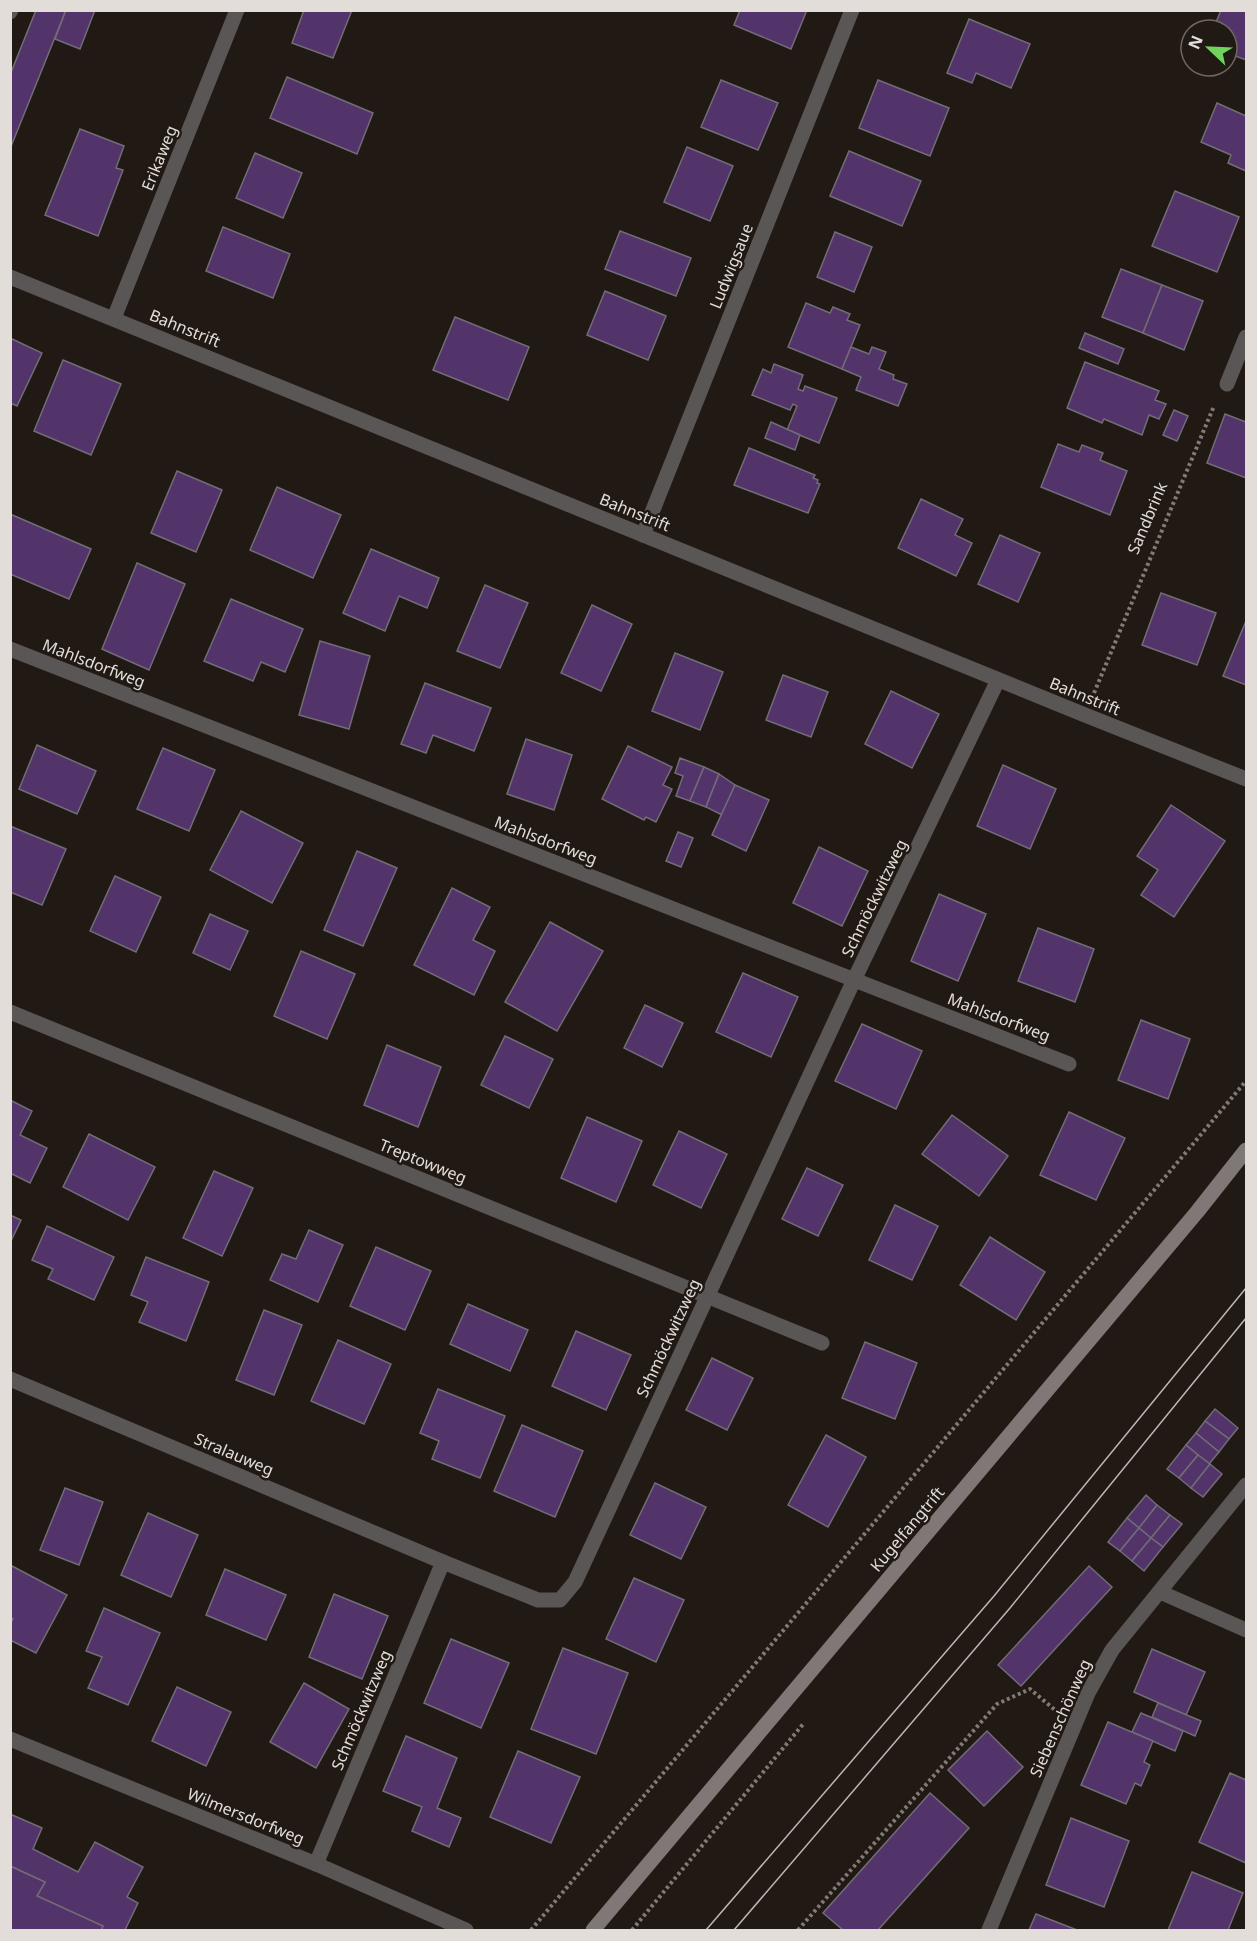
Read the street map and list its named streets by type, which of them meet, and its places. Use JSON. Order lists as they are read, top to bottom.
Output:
{
  "streets": {
    "street": [
      "Erikaweg",
      "Ludwigsaue",
      "Bahnstrift",
      "Mahlsdorfweg",
      "Schmöckwitzweg",
      "Treptowweg",
      "Stralauweg",
      "Kugelfangtrift",
      "Siebenschönweg",
      "Wilmersdorfweg"
    ],
    "path": ["Sandbrink"]
  },
  "crossings": [
    ["Erikaweg", "Bahnstrift"],
    ["Ludwigsaue", "Bahnstrift"],
    ["Bahnstrift", "Sandbrink"],
    ["Bahnstrift", "Schmöckwitzweg"],
    ["Mahlsdorfweg", "Schmöckwitzweg"],
    ["Schmöckwitzweg", "Treptowweg"],
    ["Schmöckwitzweg", "Stralauweg"],
    ["Schmöckwitzweg", "Wilmersdorfweg"]
  ],
  "north": "top left"
}
